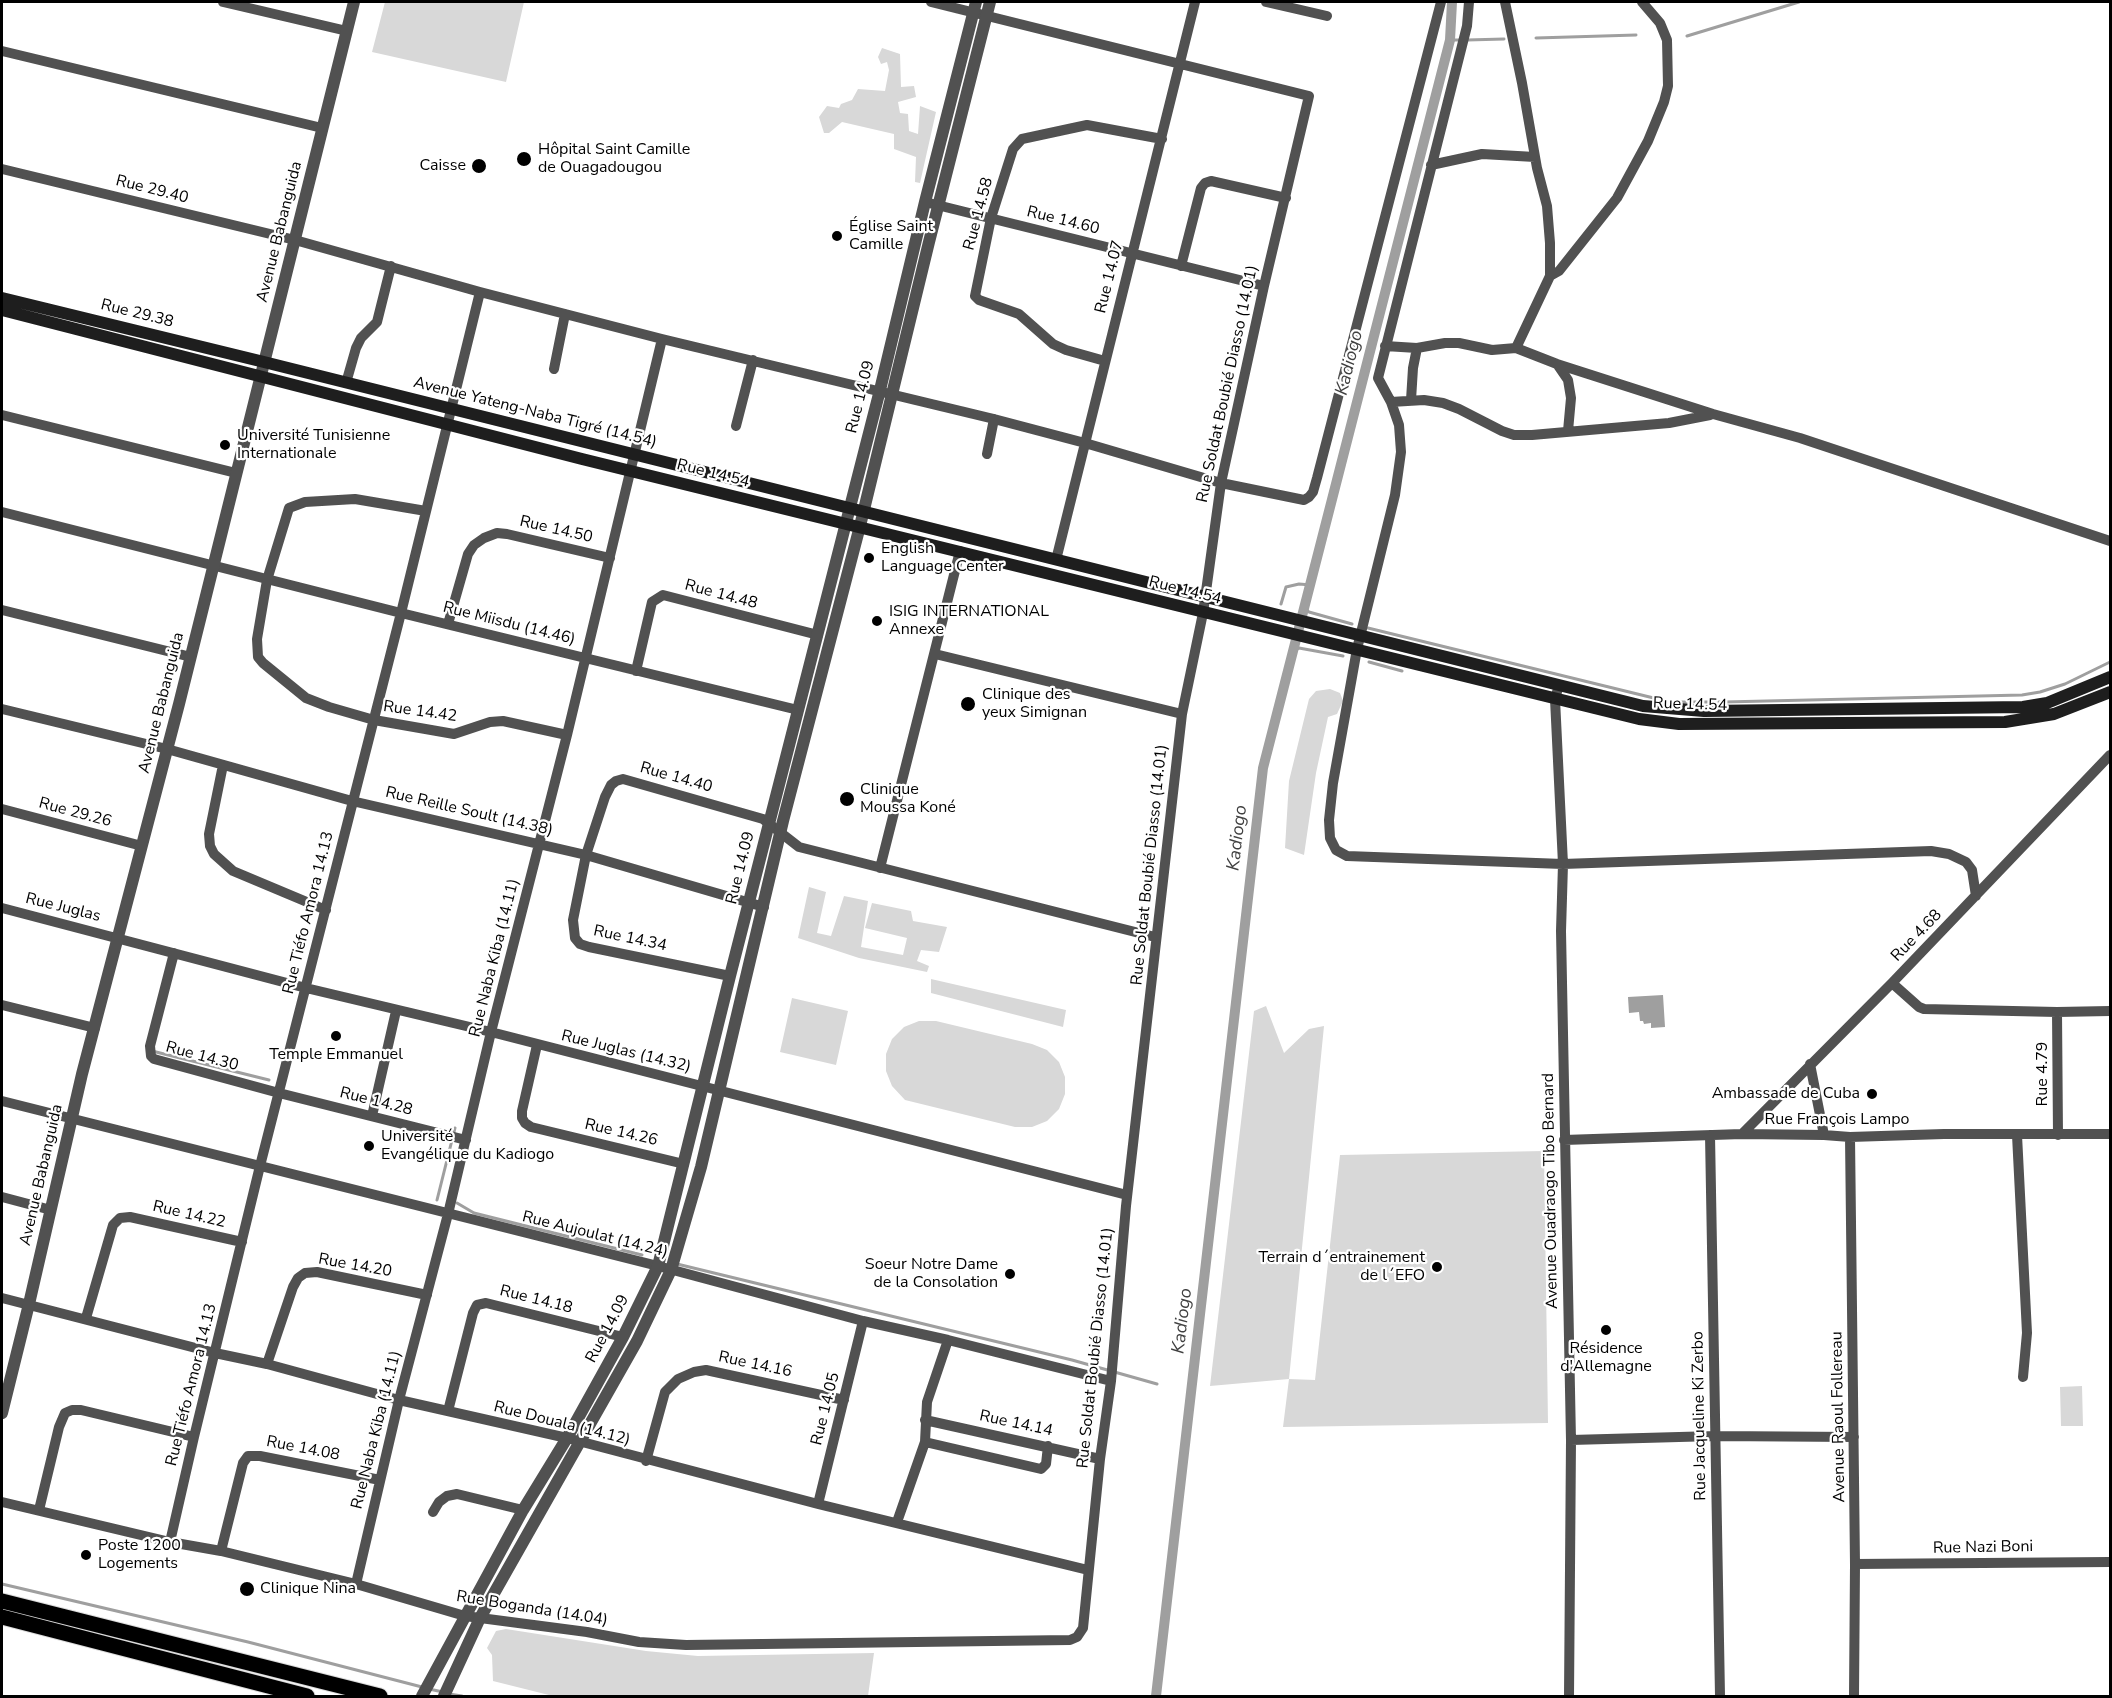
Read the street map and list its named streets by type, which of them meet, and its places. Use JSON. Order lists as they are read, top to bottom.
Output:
{
  "streets": {
    "main road": ["Rue 29.38", "Avenue Yateng-Naba Tigré (14.54)", "Rue 14.54"],
    "street": [
      "Rue 29.40",
      "Rue 14.58",
      "Rue 14.60",
      "Avenue Babanguida",
      "Rue 14.07",
      "Rue Soldat Boubié Diasso (14.01)",
      "Rue 14.09",
      "Rue 14.50",
      "Rue 14.48",
      "Rue Miisdu (14.46)",
      "Rue 14.42",
      "Rue 14.40",
      "Rue Reille Soult (14.38)",
      "Rue 29.26",
      "Rue Juglas",
      "Rue Tiéfo Amora 14.13",
      "Rue 4.68",
      "Rue 14.34",
      "Rue Naba Kiba (14.11)",
      "Rue Juglas (14.32)",
      "Rue 14.30",
      "Rue 4.79",
      "Rue 14.28",
      "Rue François Lampo",
      "Rue 14.26",
      "Avenue Ouadraogo Tibo Bernard",
      "Rue 14.22",
      "Rue Aujoulat (14.24)",
      "Rue 14.20",
      "Rue 14.18",
      "Rue 14.16",
      "Rue 14.05",
      "Rue Jacqueline Ki Zerbo",
      "Avenue Raoul Follereau",
      "Rue Douala (14.12)",
      "Rue 14.14",
      "Rue 14.08",
      "Rue Nazi Boni",
      "Rue Boganda (14.04)"
    ]
  },
  "crossings": [
    ["Rue 29.40", "Avenue Babanguida"],
    ["Rue 29.40", "Rue 14.07"],
    ["Rue 29.40", "Rue Soldat Boubié Diasso (14.01)"],
    ["Rue 29.40", "Rue 14.09"],
    ["Rue 29.40", "Rue Tiéfo Amora 14.13"],
    ["Rue 29.40", "Rue Naba Kiba (14.11)"],
    ["Rue 14.58", "Rue 14.60"],
    ["Rue 14.58", "Rue 14.07"],
    ["Rue 14.60", "Rue 14.07"],
    ["Rue 14.60", "Rue Soldat Boubié Diasso (14.01)"],
    ["Rue 14.60", "Rue 14.09"],
    ["Avenue Babanguida", "Rue 29.38"],
    ["Avenue Babanguida", "Avenue Yateng-Naba Tigré (14.54)"],
    ["Avenue Babanguida", "Rue 14.54"],
    ["Avenue Babanguida", "Rue Miisdu (14.46)"],
    ["Avenue Babanguida", "Rue Reille Soult (14.38)"],
    ["Avenue Babanguida", "Rue 29.26"],
    ["Avenue Babanguida", "Rue Juglas"],
    ["Avenue Babanguida", "Rue Juglas (14.32)"],
    ["Avenue Babanguida", "Rue Aujoulat (14.24)"],
    ["Avenue Babanguida", "Rue Douala (14.12)"],
    ["Rue 14.07", "Rue Soldat Boubié Diasso (14.01)"],
    ["Rue 14.07", "Avenue Yateng-Naba Tigré (14.54)"],
    ["Rue 29.38", "Avenue Yateng-Naba Tigré (14.54)"],
    ["Rue 29.38", "Rue 14.54"],
    ["Rue Soldat Boubié Diasso (14.01)", "Avenue Yateng-Naba Tigré (14.54)"],
    ["Rue Soldat Boubié Diasso (14.01)", "Rue 14.54"],
    ["Rue Soldat Boubié Diasso (14.01)", "Rue Juglas (14.32)"],
    ["Rue Soldat Boubié Diasso (14.01)", "Rue Aujoulat (14.24)"],
    ["Rue Soldat Boubié Diasso (14.01)", "Rue Douala (14.12)"],
    ["Rue Soldat Boubié Diasso (14.01)", "Rue 14.14"],
    ["Rue Soldat Boubié Diasso (14.01)", "Rue Boganda (14.04)"],
    ["Rue 14.09", "Avenue Yateng-Naba Tigré (14.54)"],
    ["Rue 14.09", "Rue 14.54"],
    ["Rue 14.09", "Rue 14.48"],
    ["Rue 14.09", "Rue Miisdu (14.46)"],
    ["Rue 14.09", "Rue 14.40"],
    ["Rue 14.09", "Rue Reille Soult (14.38)"],
    ["Rue 14.09", "Rue 14.34"],
    ["Rue 14.09", "Rue Juglas (14.32)"],
    ["Rue 14.09", "Rue 14.26"],
    ["Rue 14.09", "Rue Aujoulat (14.24)"],
    ["Rue 14.09", "Rue 14.18"],
    ["Rue 14.09", "Rue Douala (14.12)"],
    ["Rue 14.09", "Rue Boganda (14.04)"],
    ["Avenue Yateng-Naba Tigré (14.54)", "Rue 14.54"],
    ["Avenue Yateng-Naba Tigré (14.54)", "Rue Tiéfo Amora 14.13"],
    ["Avenue Yateng-Naba Tigré (14.54)", "Rue Naba Kiba (14.11)"],
    ["Rue 14.54", "Rue Tiéfo Amora 14.13"],
    ["Rue 14.54", "Rue Naba Kiba (14.11)"],
    ["Rue 14.54", "Avenue Ouadraogo Tibo Bernard"],
    ["Rue 14.50", "Rue Miisdu (14.46)"],
    ["Rue 14.50", "Rue Naba Kiba (14.11)"],
    ["Rue 14.48", "Rue Miisdu (14.46)"],
    ["Rue Miisdu (14.46)", "Rue 14.42"],
    ["Rue Miisdu (14.46)", "Rue Tiéfo Amora 14.13"],
    ["Rue Miisdu (14.46)", "Rue Naba Kiba (14.11)"],
    ["Rue 14.42", "Rue Tiéfo Amora 14.13"],
    ["Rue 14.42", "Rue Naba Kiba (14.11)"],
    ["Rue 14.40", "Rue Reille Soult (14.38)"],
    ["Rue 14.40", "Rue 14.34"],
    ["Rue Reille Soult (14.38)", "Rue Tiéfo Amora 14.13"],
    ["Rue Reille Soult (14.38)", "Rue 14.34"],
    ["Rue Reille Soult (14.38)", "Rue Naba Kiba (14.11)"],
    ["Rue Juglas", "Rue Juglas (14.32)"],
    ["Rue Tiéfo Amora 14.13", "Rue Juglas (14.32)"],
    ["Rue Tiéfo Amora 14.13", "Rue 14.30"],
    ["Rue Tiéfo Amora 14.13", "Rue 14.28"],
    ["Rue Tiéfo Amora 14.13", "Rue 14.22"],
    ["Rue Tiéfo Amora 14.13", "Rue Aujoulat (14.24)"],
    ["Rue Tiéfo Amora 14.13", "Rue Douala (14.12)"],
    ["Rue Tiéfo Amora 14.13", "Rue Boganda (14.04)"],
    ["Rue 4.68", "Rue François Lampo"],
    ["Rue Naba Kiba (14.11)", "Rue Juglas (14.32)"],
    ["Rue Naba Kiba (14.11)", "Rue 14.28"],
    ["Rue Naba Kiba (14.11)", "Rue Aujoulat (14.24)"],
    ["Rue Naba Kiba (14.11)", "Rue 14.20"],
    ["Rue Naba Kiba (14.11)", "Rue Douala (14.12)"],
    ["Rue Naba Kiba (14.11)", "Rue 14.08"],
    ["Rue Naba Kiba (14.11)", "Rue Boganda (14.04)"],
    ["Rue Juglas (14.32)", "Rue 14.30"],
    ["Rue Juglas (14.32)", "Rue 14.26"],
    ["Rue 14.30", "Rue 14.28"],
    ["Rue 4.79", "Rue François Lampo"],
    ["Rue François Lampo", "Avenue Ouadraogo Tibo Bernard"],
    ["Rue François Lampo", "Rue Jacqueline Ki Zerbo"],
    ["Rue François Lampo", "Avenue Raoul Follereau"],
    ["Rue 14.22", "Rue Douala (14.12)"],
    ["Rue Aujoulat (14.24)", "Rue 14.05"],
    ["Rue 14.20", "Rue Douala (14.12)"],
    ["Rue 14.18", "Rue Douala (14.12)"],
    ["Rue 14.16", "Rue 14.05"],
    ["Rue 14.16", "Rue Douala (14.12)"],
    ["Rue 14.05", "Rue Douala (14.12)"],
    ["Avenue Raoul Follereau", "Rue Nazi Boni"],
    ["Rue 14.08", "Rue Boganda (14.04)"]
  ],
  "water": ["Kadiogo"],
  "places": [
    "Hôpital Saint Camille de Ouagadougou",
    "Caisse",
    "Église Saint Camille",
    "Université Tunisienne Internationale",
    "English Language Center",
    "ISIG INTERNATIONAL Annexe",
    "Clinique des yeux Simignan",
    "Clinique Moussa Koné",
    "Temple Emmanuel",
    "Ambassade de Cuba",
    "Université Evangélique du Kadiogo",
    "Terrain d´entrainement de l´EFO",
    "Soeur Notre Dame de la Consolation",
    "Résidence d'Allemagne",
    "Poste 1200 Logements",
    "Clinique Nina"
  ]
}
